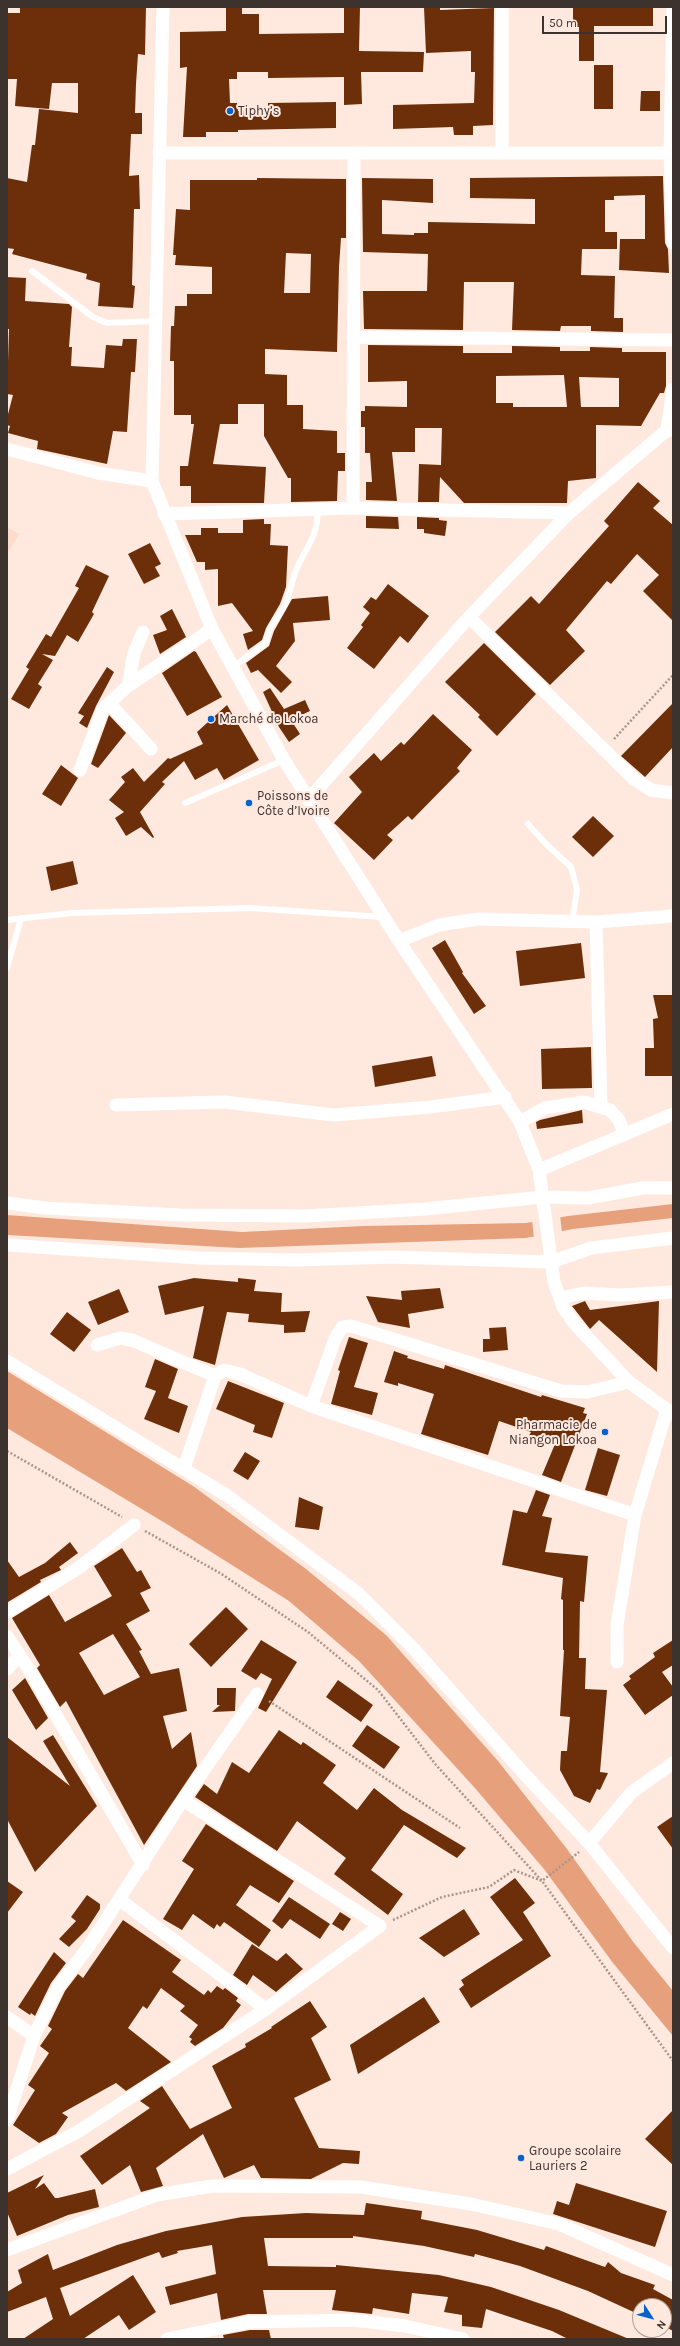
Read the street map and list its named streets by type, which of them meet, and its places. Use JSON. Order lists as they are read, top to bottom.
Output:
{
  "places": [
    "Tiphy’s",
    "Marché de Lokoa",
    "Poissons de Côte d’Ivoire",
    "Pharmacie de Niangon Lokoa",
    "Groupe scolaire Lauriers 2"
  ],
  "scale_bar": "50 m",
  "north": "bottom right"
}
